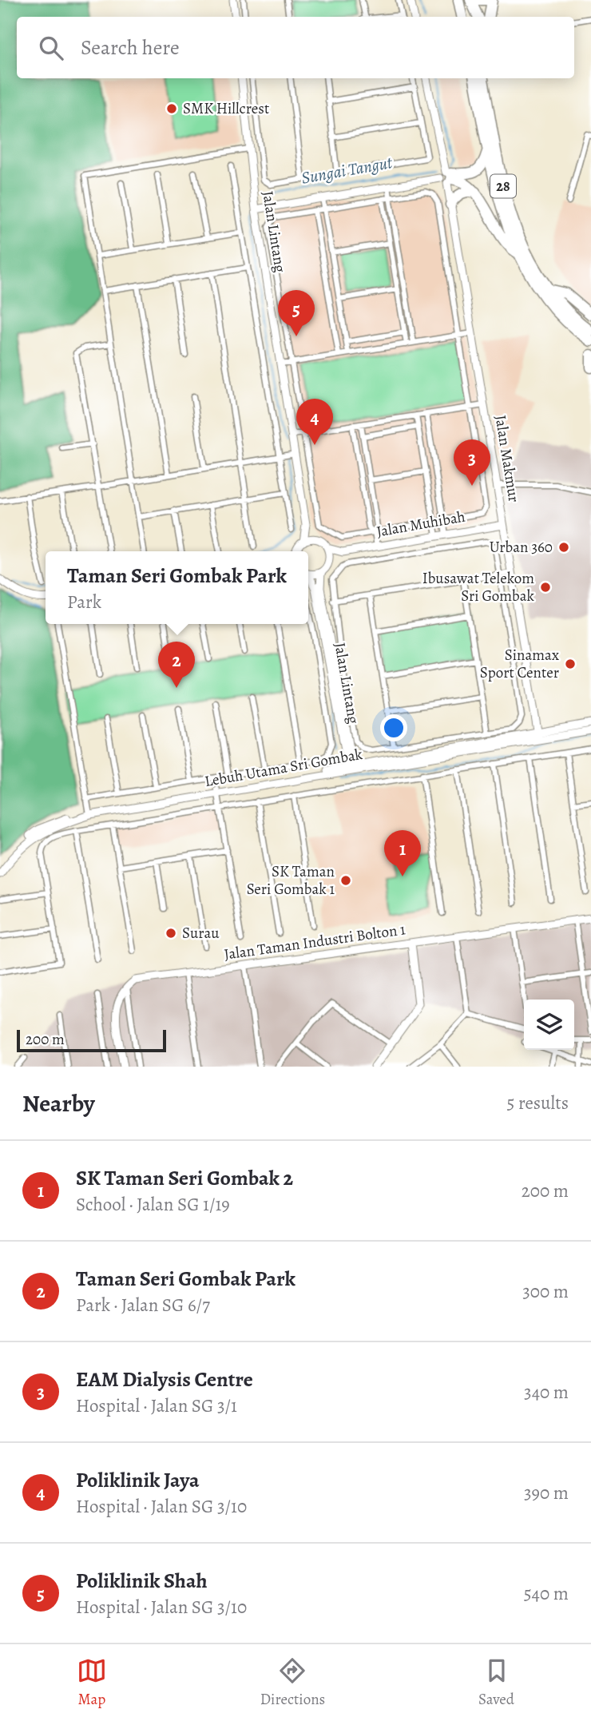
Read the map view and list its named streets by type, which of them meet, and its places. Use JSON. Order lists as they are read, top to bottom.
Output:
{
  "streets": {
    "highway": ["28"],
    "street": [
      "Jalan Lintang",
      "Jalan Makmur",
      "Jalan Muhibah",
      "Lebuh Utama Sri Gombak",
      "Jalan Taman Industri Bolton 1"
    ]
  },
  "crossings": [
    ["Jalan Lintang", "Jalan Muhibah"],
    ["Jalan Lintang", "Lebuh Utama Sri Gombak"],
    ["Jalan Makmur", "Jalan Muhibah"],
    ["Jalan Makmur", "Lebuh Utama Sri Gombak"]
  ],
  "water": ["Sungai Tangut"],
  "places": [
    "SMK Hillcrest",
    "Urban 360",
    "Ibusawat Telekom Sri Gombak",
    "Sinamax Sport Center",
    "SK Taman Seri Gombak 1",
    "Surau"
  ],
  "scale_bar": "200 m",
  "page": {
    "search": "Search here",
    "pins": [
      "5",
      "4",
      "3",
      "2",
      "1"
    ],
    "popup": ["Taman Seri Gombak Park", "Park"],
    "scale": "200 m",
    "heading": ["Nearby", "5 results"],
    "list": [
      {
        "mark": "1",
        "name": "SK Taman Seri Gombak 2",
        "note": "School · Jalan SG 1/19",
        "value": "200 m"
      },
      {
        "mark": "2",
        "name": "Taman Seri Gombak Park",
        "note": "Park · Jalan SG 6/7",
        "value": "300 m"
      },
      {
        "mark": "3",
        "name": "EAM Dialysis Centre",
        "note": "Hospital · Jalan SG 3/1",
        "value": "340 m"
      },
      {
        "mark": "4",
        "name": "Poliklinik Jaya",
        "note": "Hospital · Jalan SG 3/10",
        "value": "390 m"
      },
      {
        "mark": "5",
        "name": "Poliklinik Shah",
        "note": "Hospital · Jalan SG 3/10",
        "value": "540 m"
      }
    ],
    "nav": ["Map", "Directions", "Saved"]
  }
}
